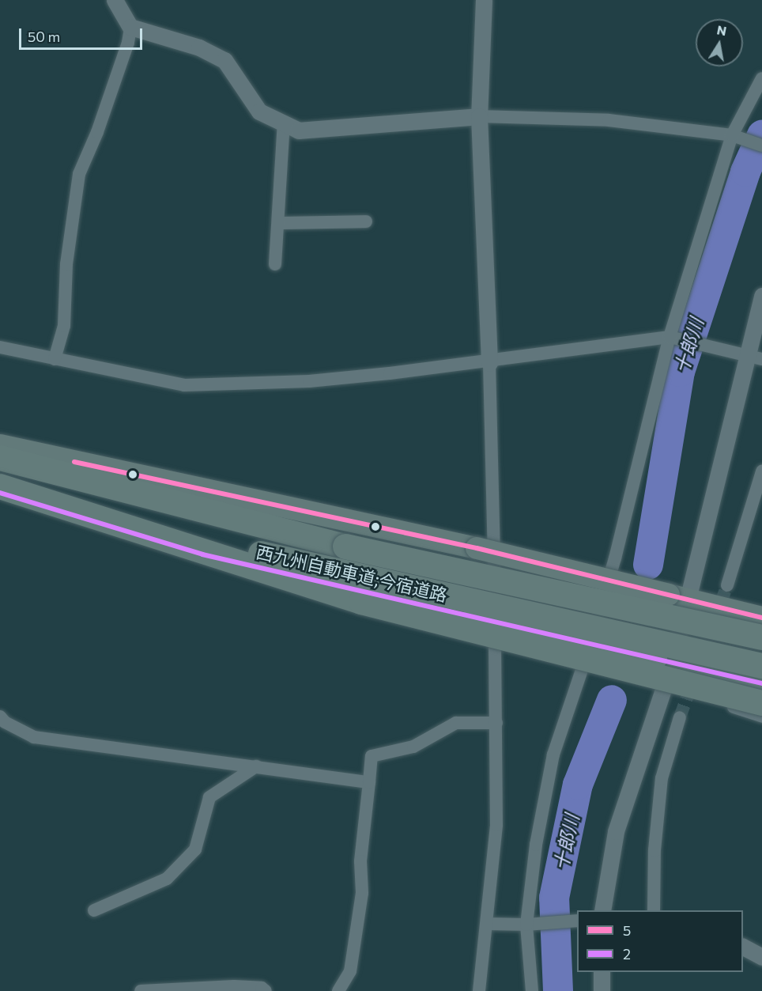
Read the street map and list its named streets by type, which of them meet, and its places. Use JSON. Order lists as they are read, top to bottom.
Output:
{
  "streets": {
    "highway": ["西九州自動車道;今宿道路"]
  },
  "water": ["十郎川"],
  "lines": ["transit line 5", "transit line 2"],
  "legend": ["5", "2"],
  "scale_bar": "50 m",
  "north": "top"
}
